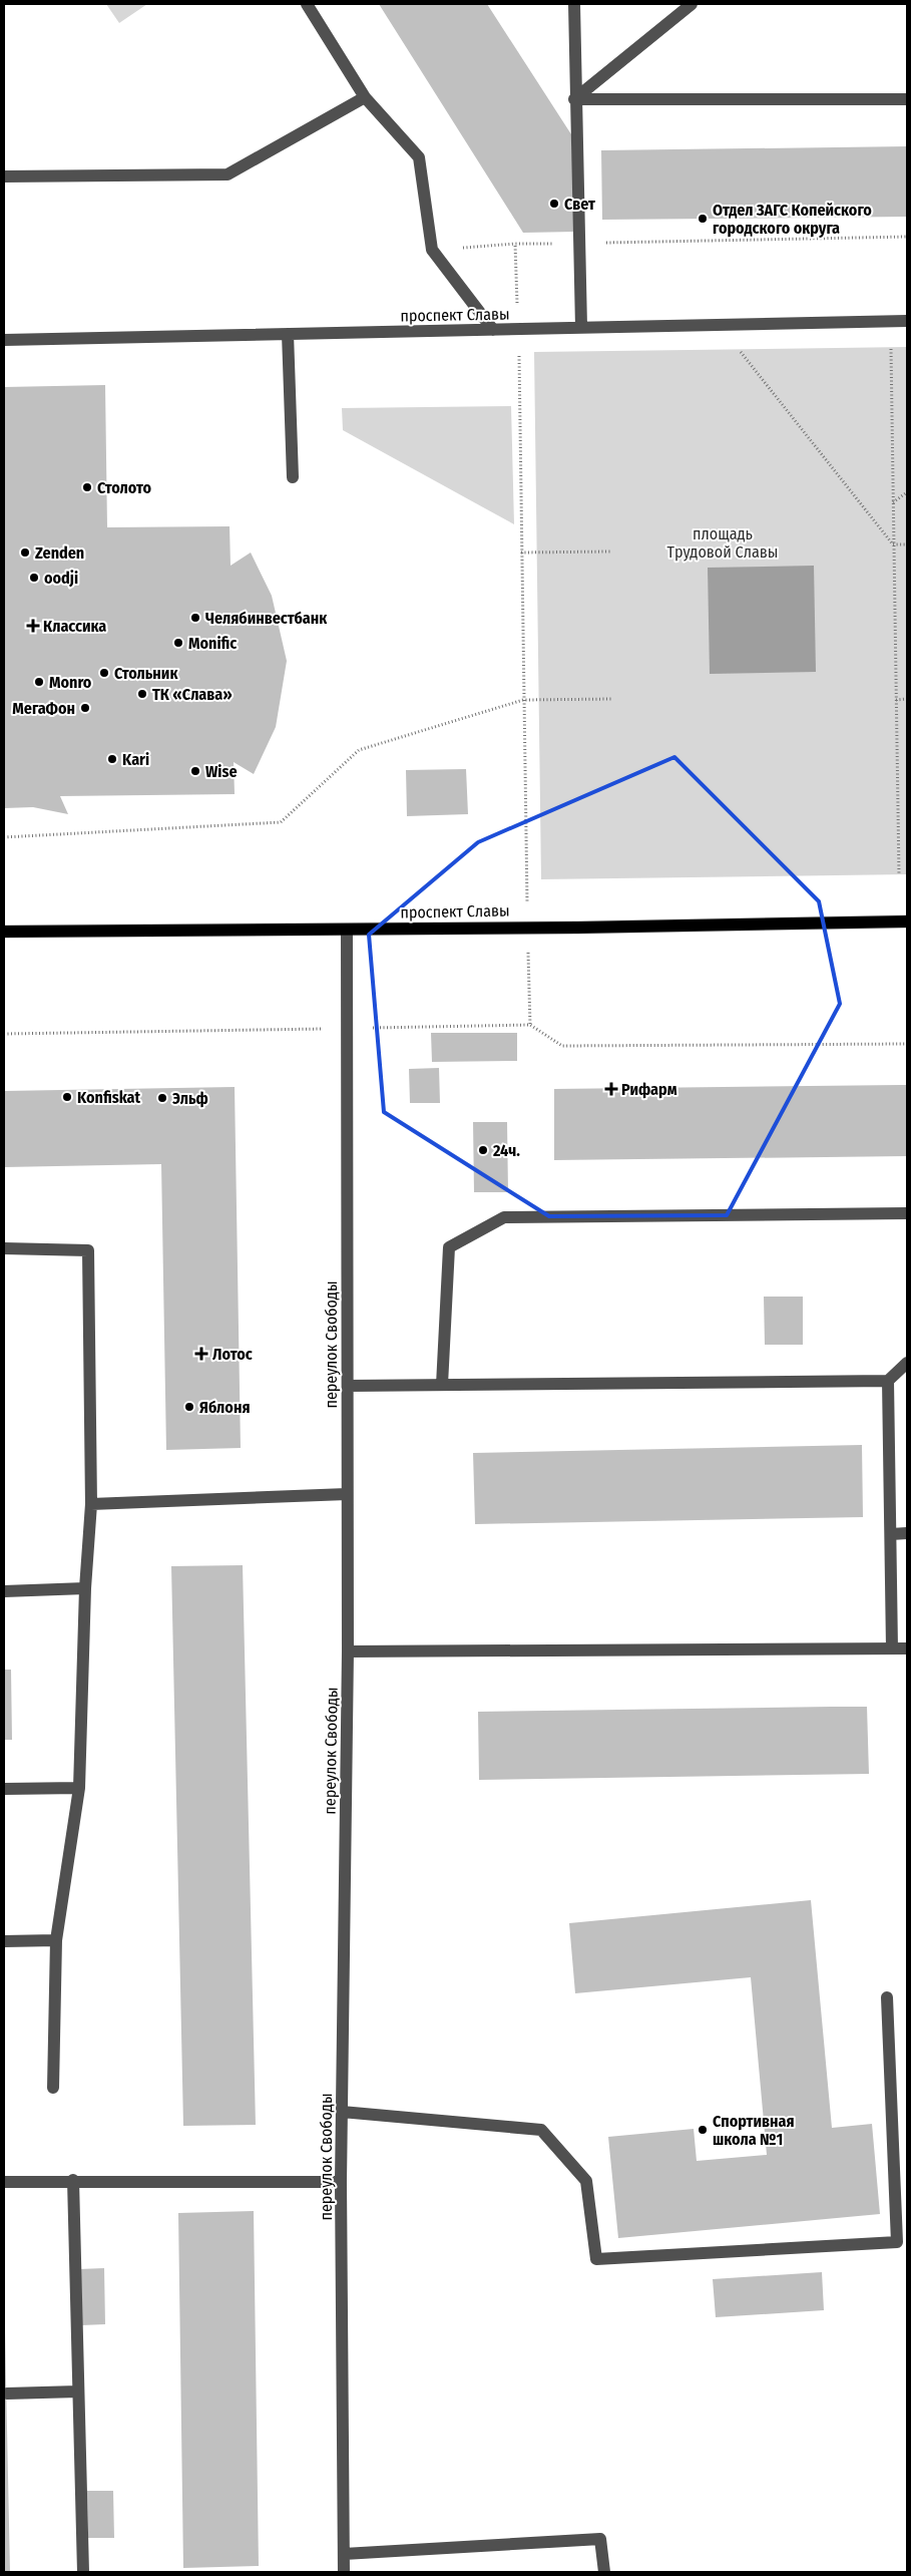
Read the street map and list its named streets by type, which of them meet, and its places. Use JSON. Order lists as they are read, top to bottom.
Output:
{
  "streets": {
    "main road": ["проспект Славы"],
    "street": ["переулок Свободы"]
  },
  "crossings": [
    ["проспект Славы", "переулок Свободы"]
  ],
  "parks": ["площадь Трудовой Славы"],
  "places": {
    "other": [
      "Свет",
      "Отдел ЗАГС Копейского городского округа",
      "Столото",
      "Zenden",
      "oodji",
      "Челябинвестбанк",
      "Monific",
      "Стольник",
      "Monro",
      "ТК «Слава»",
      "МегаФон",
      "Kari",
      "Wise",
      "Konfiskat",
      "Эльф",
      "24ч.",
      "Яблоня",
      "Спортивная школа №1"
    ],
    "health": ["Классика", "Рифарм", "Лотос"]
  }
}
